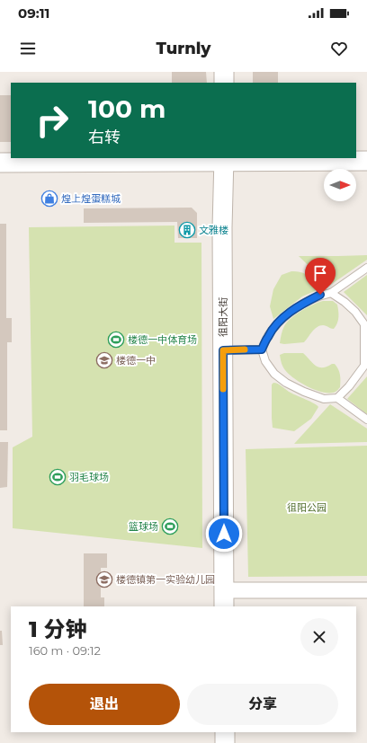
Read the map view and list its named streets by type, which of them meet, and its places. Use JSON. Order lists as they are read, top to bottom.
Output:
{
  "streets": {
    "street": ["徂阳大街"]
  },
  "parks": ["徂阳公园"],
  "places": {
    "shop": ["煌上煌蛋糕城"],
    "building": ["文雅楼"],
    "sports": ["楼德一中体育场", "羽毛球场", "篮球场"],
    "school or university": ["楼德一中", "楼德镇第一实验幼儿园"]
  },
  "north": "right",
  "page": {
    "status": "09:11",
    "header": "Turnly",
    "turn": ["100 m", "右转"],
    "heading": ["1 分钟", "160 m · 09:12"],
    "buttons": ["退出", "分享"]
  }
}
